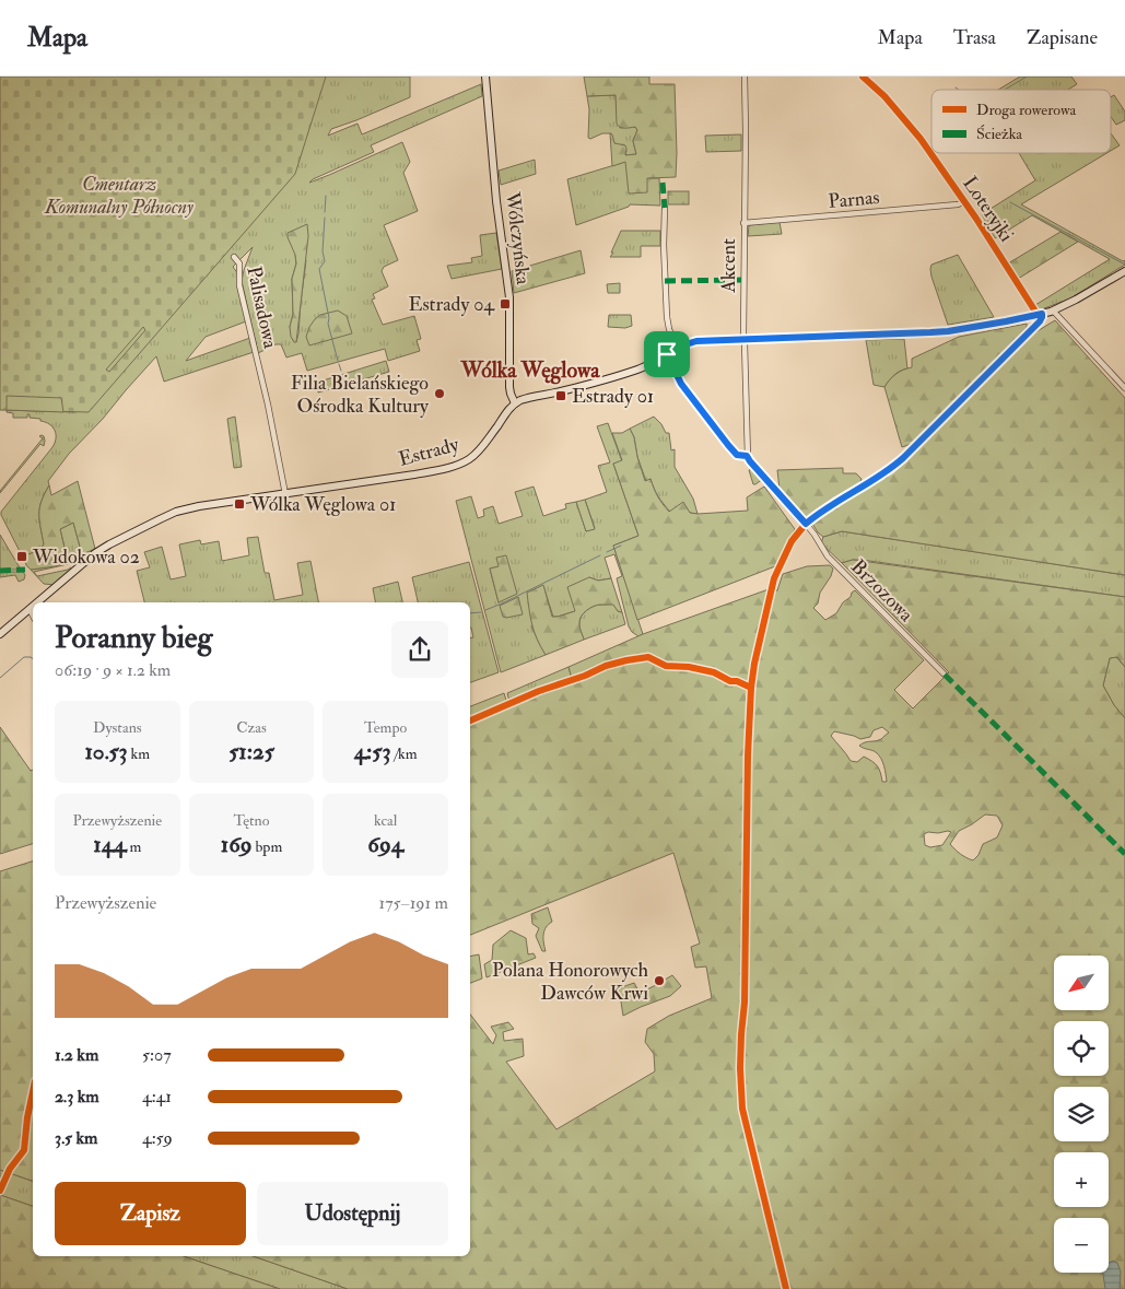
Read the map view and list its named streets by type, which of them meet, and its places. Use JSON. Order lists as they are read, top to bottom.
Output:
{
  "streets": {
    "main road": ["Wólczyńska", "Estrady"],
    "street": [
      "Parnas",
      "Loteryjki",
      "Akcent",
      "Palisadowa",
      "Brzozowa"
    ]
  },
  "crossings": [
    ["Parnas", "Loteryjki"],
    ["Parnas", "Akcent"],
    ["Wólczyńska", "Estrady"],
    ["Akcent", "Brzozowa"],
    ["Palisadowa", "Estrady"]
  ],
  "districts": ["Wólka Węglowa"],
  "parks": ["Cmentarz Komunalny Północny"],
  "places": {
    "transit": [
      "Estrady 04",
      "Estrady 01",
      "Wólka Węglowa 01",
      "Widokowa 02"
    ],
    "other": ["Filia Bielańskiego Ośrodka Kultury", "Polana Honorowych Dawców Krwi"]
  },
  "legend": ["Droga rowerowa", "Ścieżka"],
  "north": "bottom left",
  "page": {
    "header": "Mapa",
    "nav": ["Mapa", "Trasa", "Zapisane"],
    "heading": ["Poranny bieg", "06:19 · 9 × 1.2 km"],
    "stats": [
      ["Dystans", "10.53 km"],
      ["Czas", "51:25"],
      ["Tempo", "4:53 /km"],
      ["Przewyższenie", "144 m"],
      ["Tętno", "169 bpm"],
      ["kcal", "694"]
    ],
    "chart": ["Przewyższenie", "175–191 m"],
    "map_buttons": ["+", "−"],
    "list": [
      {
        "name": "1.2 km",
        "note": "5:07"
      },
      {
        "name": "2.3 km",
        "note": "4:41"
      },
      {
        "name": "3.5 km",
        "note": "4:59"
      }
    ],
    "buttons": ["Zapisz", "Udostępnij"]
  }
}
